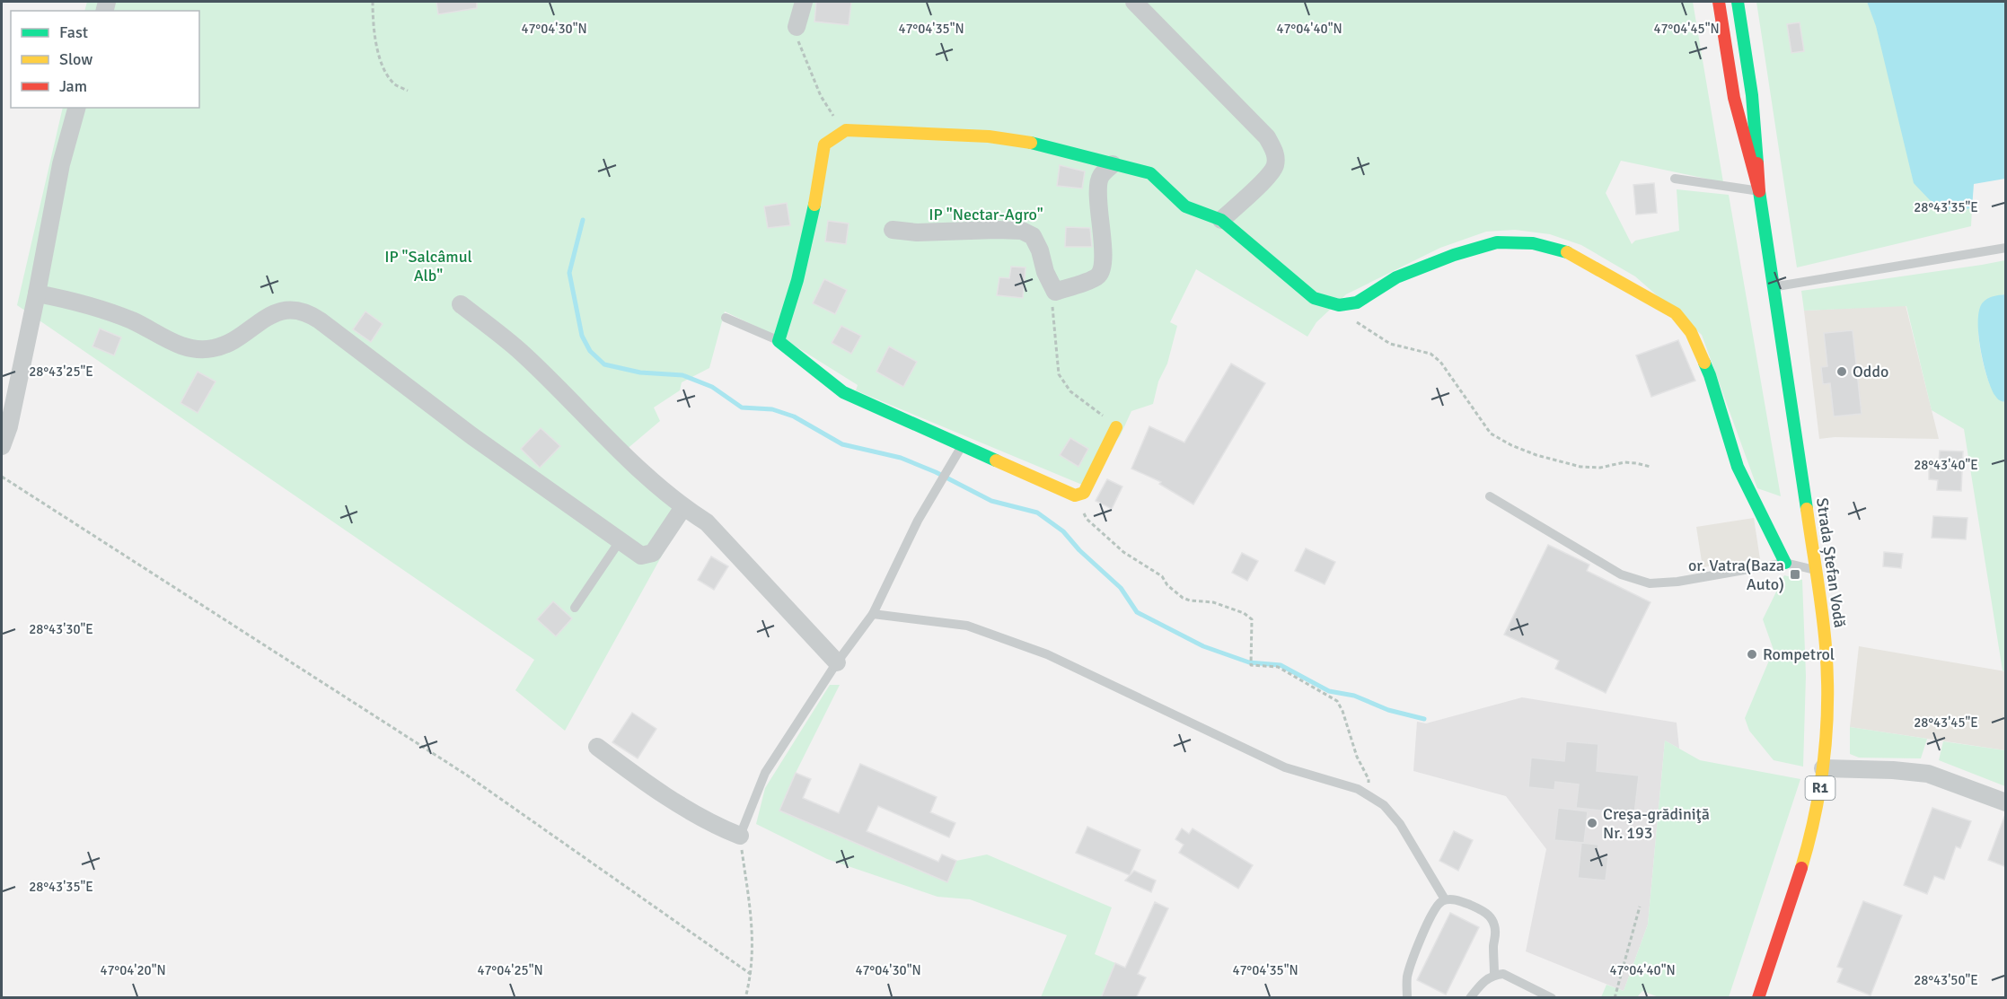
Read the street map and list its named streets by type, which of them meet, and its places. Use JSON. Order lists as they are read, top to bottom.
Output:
{
  "streets": {
    "main road": ["Strada Ștefan Vodă", "R1"]
  },
  "parks": ["IP \"Nectar-Agro\"", "IP \"Salcâmul Alb\""],
  "places": {
    "other": ["Oddo", "Rompetrol", "Creşa-grădiniţă Nr. 193"],
    "transit": ["or. Vatra(Baza Auto)"]
  },
  "legend": ["Fast", "Slow", "Jam"],
  "coordinates": [
    "47°04'30\"N",
    "47°04'35\"N",
    "47°04'40\"N",
    "47°04'45\"N",
    "28°43'35\"E",
    "28°43'25\"E",
    "28°43'40\"E",
    "28°43'30\"E",
    "28°43'45\"E",
    "47°04'20\"N",
    "47°04'25\"N",
    "28°43'50\"E"
  ]
}
